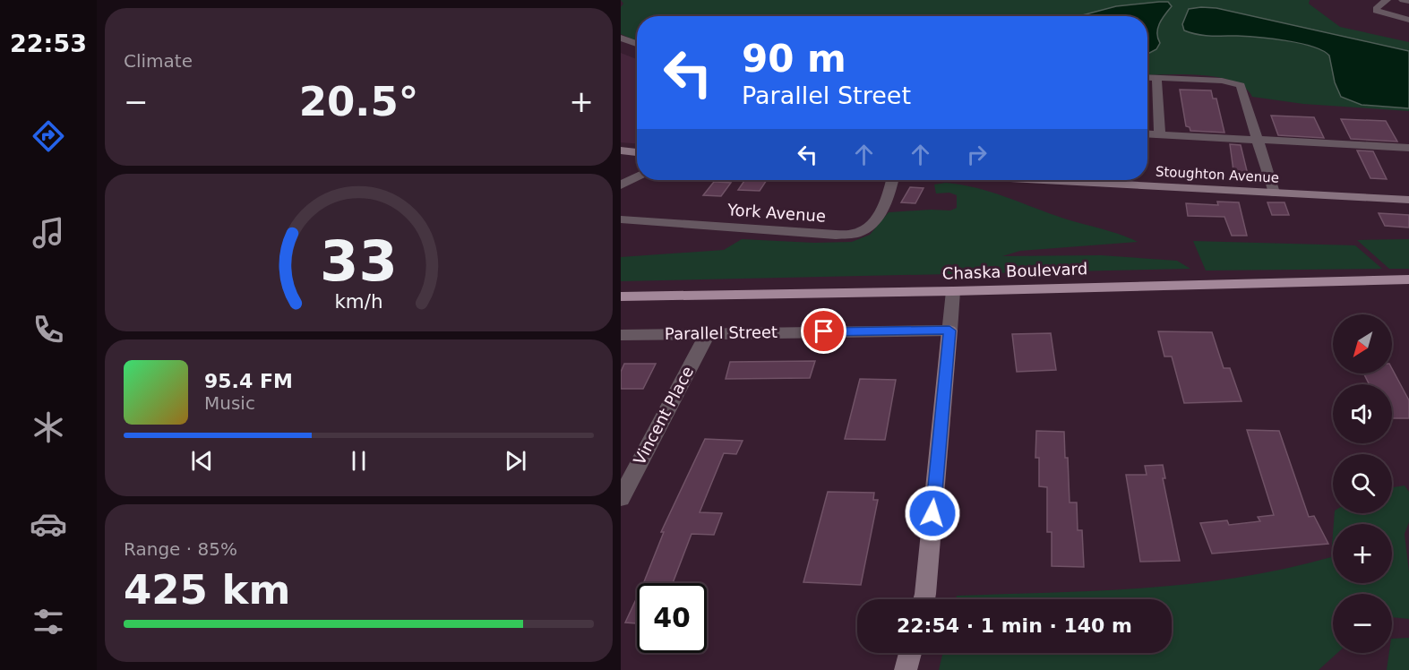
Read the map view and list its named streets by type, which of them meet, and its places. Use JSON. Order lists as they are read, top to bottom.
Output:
{
  "streets": {
    "main road": ["Chaska Boulevard"],
    "street": [
      "Stoughton Avenue",
      "York Avenue",
      "Parallel Street",
      "Vincent Place"
    ]
  },
  "crossings": [
    ["Parallel Street", "Vincent Place"]
  ],
  "north": "bottom left",
  "page": {
    "tabs": "22:53",
    "tile": [
      "Climate",
      ["Range · 85%", "425 km"]
    ],
    "turn": ["90 m", "Parallel Street"],
    "heat": ["−", "20.5°", "+"],
    "map_buttons": ["+", "−"],
    "song": ["95.4 FM", "Music"],
    "limit": "40",
    "trip": "22:54 · 1 min · 140 m",
    "gauge": ["33", "km/h"]
  }
}
